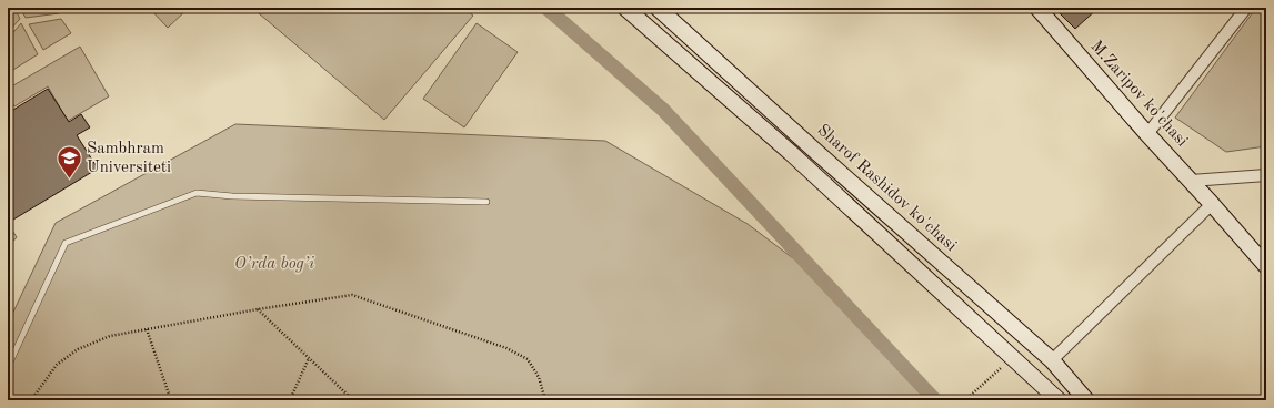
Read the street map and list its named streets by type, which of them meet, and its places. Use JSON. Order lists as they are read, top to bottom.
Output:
{
  "streets": {
    "street": ["M.Zaripov ko'chasi", "Sharof Rashidov ko'chasi"]
  },
  "parks": ["O’rda bog’i"],
  "places": {
    "school or university": ["Sambhram Universiteti"]
  }
}
